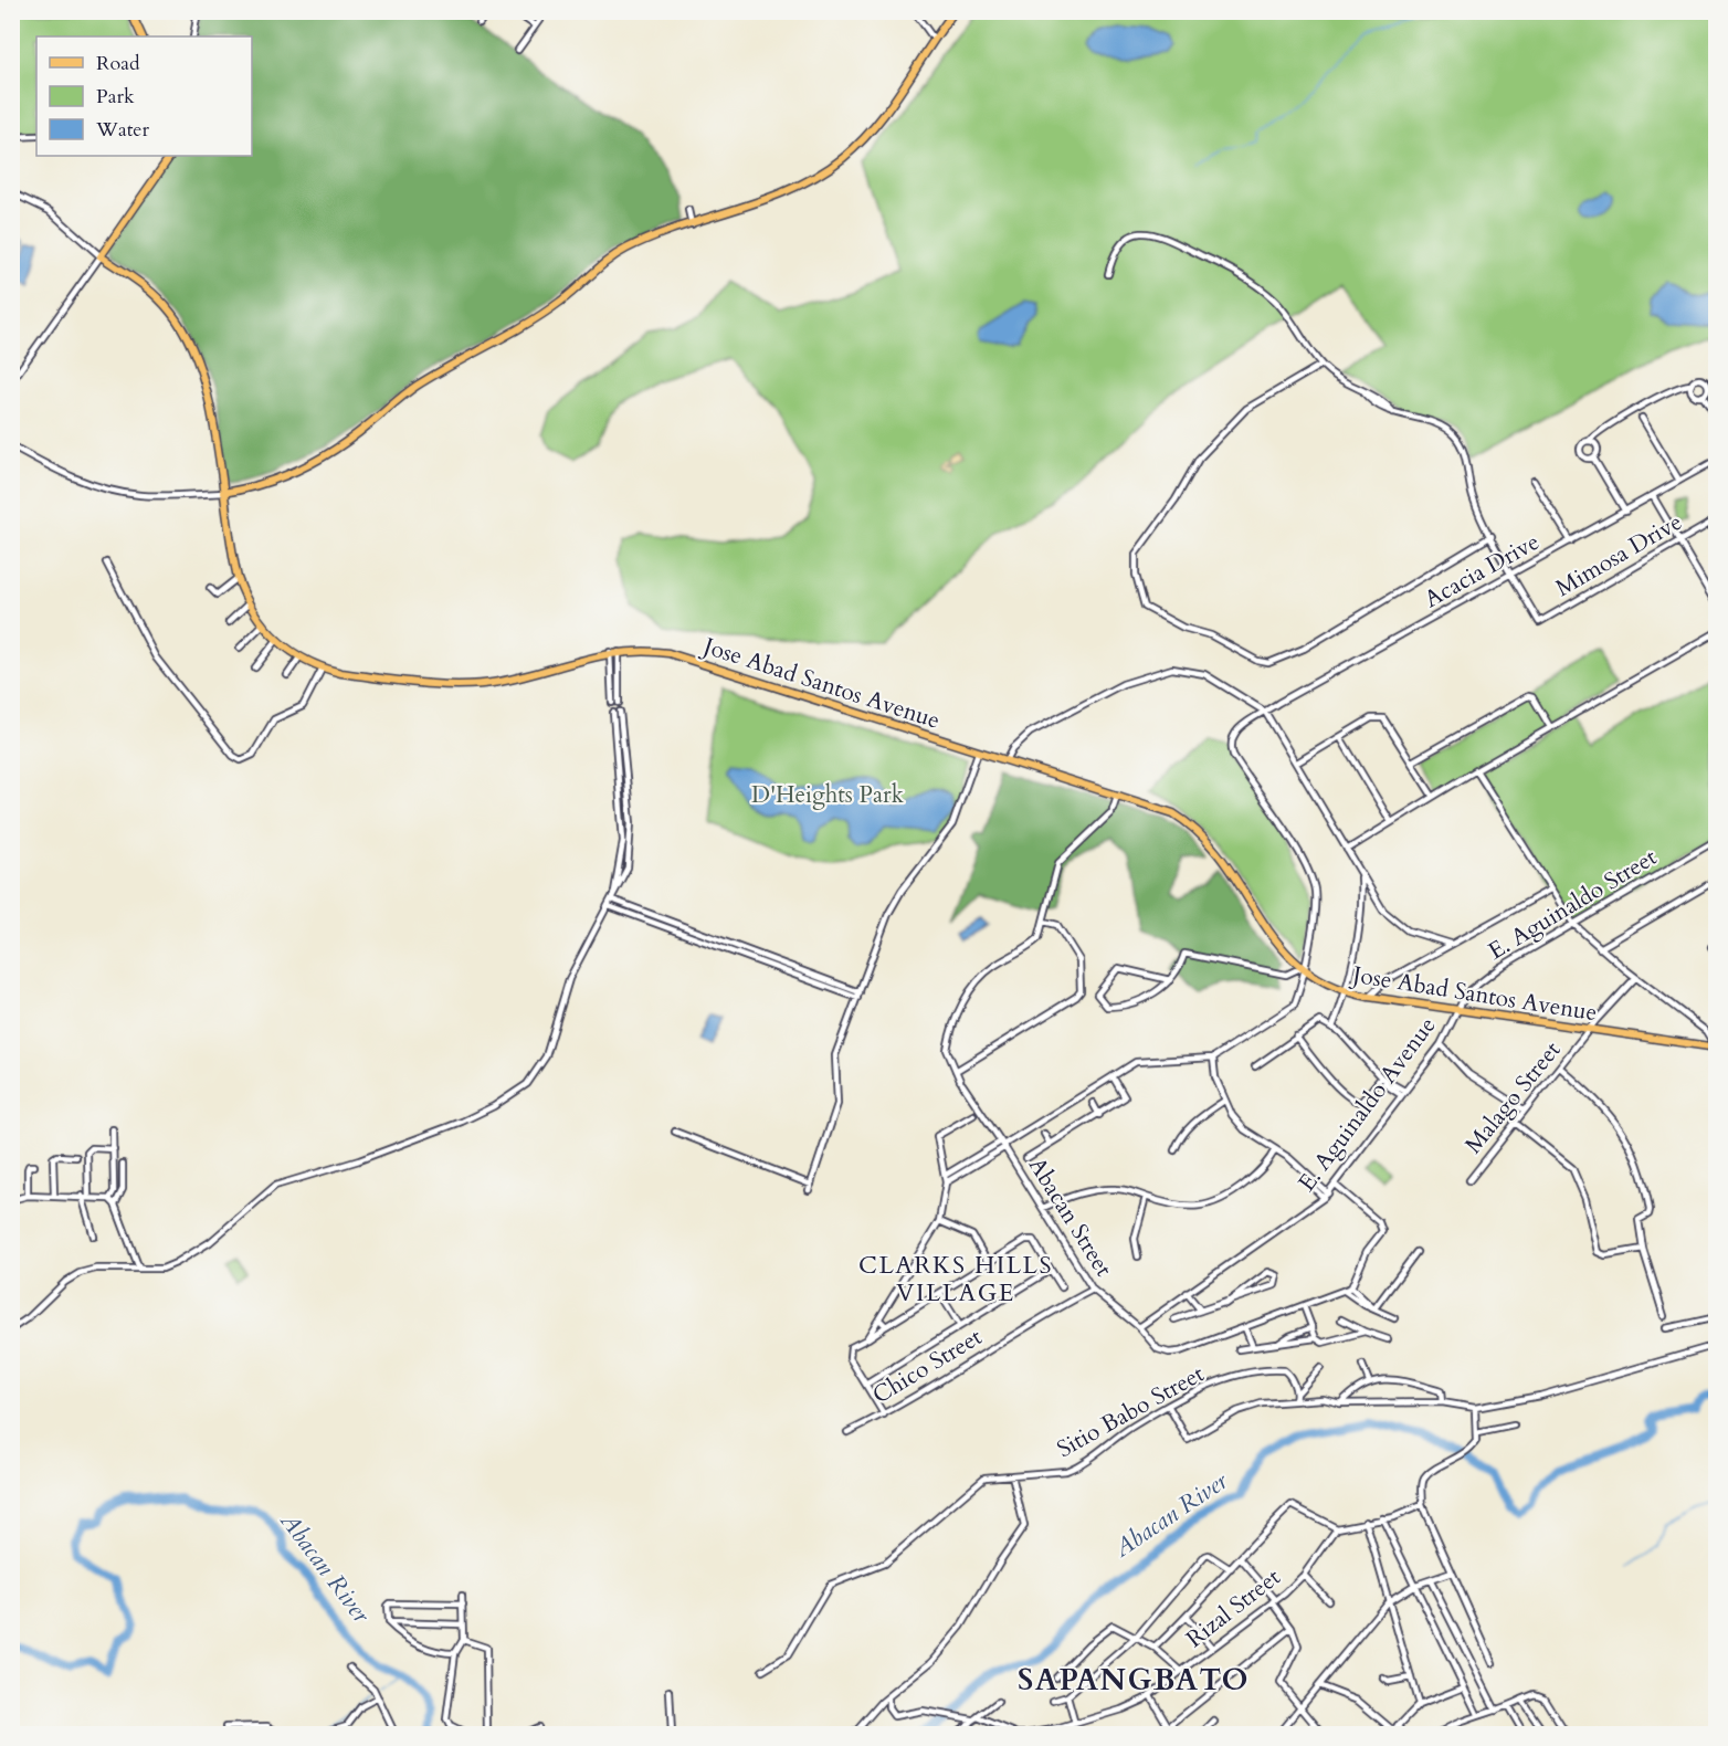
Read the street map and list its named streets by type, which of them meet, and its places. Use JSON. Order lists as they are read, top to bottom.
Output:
{
  "streets": {
    "main road": ["Jose Abad Santos Avenue"],
    "street": [
      "Mimosa Drive",
      "Acacia Drive",
      "E. Aguinaldo Street",
      "Malago Street",
      "E. Aguinaldo Avenue",
      "Abacan Street",
      "Chico Street",
      "Sitio Babo Street",
      "Rizal Street"
    ]
  },
  "crossings": [
    ["Mimosa Drive", "Acacia Drive"],
    ["Acacia Drive", "Jose Abad Santos Avenue"],
    ["Jose Abad Santos Avenue", "E. Aguinaldo Street"],
    ["Jose Abad Santos Avenue", "Malago Street"],
    ["Jose Abad Santos Avenue", "E. Aguinaldo Avenue"],
    ["E. Aguinaldo Street", "E. Aguinaldo Avenue"],
    ["E. Aguinaldo Avenue", "Abacan Street"],
    ["Abacan Street", "Chico Street"]
  ],
  "districts": ["CLARKS HILLS VILLAGE", "SAPANGBATO"],
  "water": ["Abacan River"],
  "parks": ["D'Heights Park"],
  "legend": ["Road", "Park", "Water"]
}
